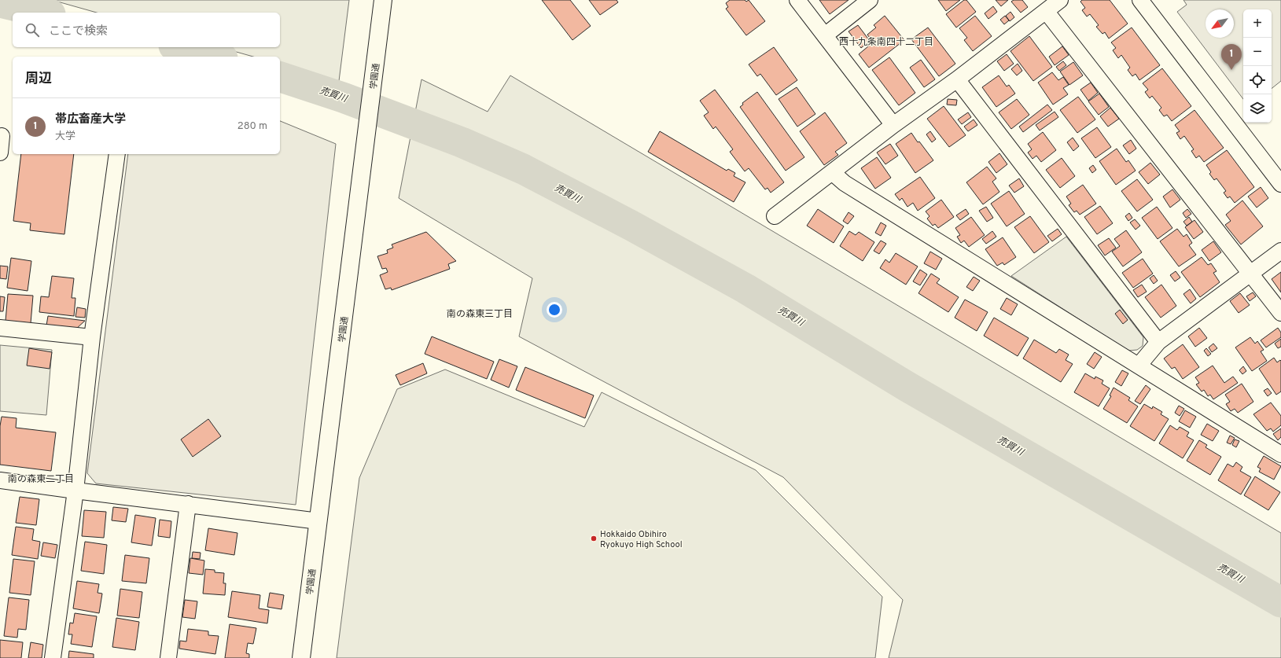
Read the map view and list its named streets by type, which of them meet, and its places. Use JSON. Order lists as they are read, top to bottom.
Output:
{
  "streets": {
    "street": ["学園通"]
  },
  "districts": ["西十九条南四十二丁目", "南の森東三丁目", "南の森東二丁目"],
  "water": ["売買川"],
  "places": ["Hokkaido Obihiro Ryokuyo High School"],
  "north": "bottom left",
  "page": {
    "map_buttons": ["+", "−"],
    "search": "ここで検索",
    "pins": "1",
    "heading": "周辺",
    "list": [
      {
        "mark": "1",
        "name": "帯広畜産大学",
        "note": "大学",
        "value": "280 m"
      }
    ]
  }
}
